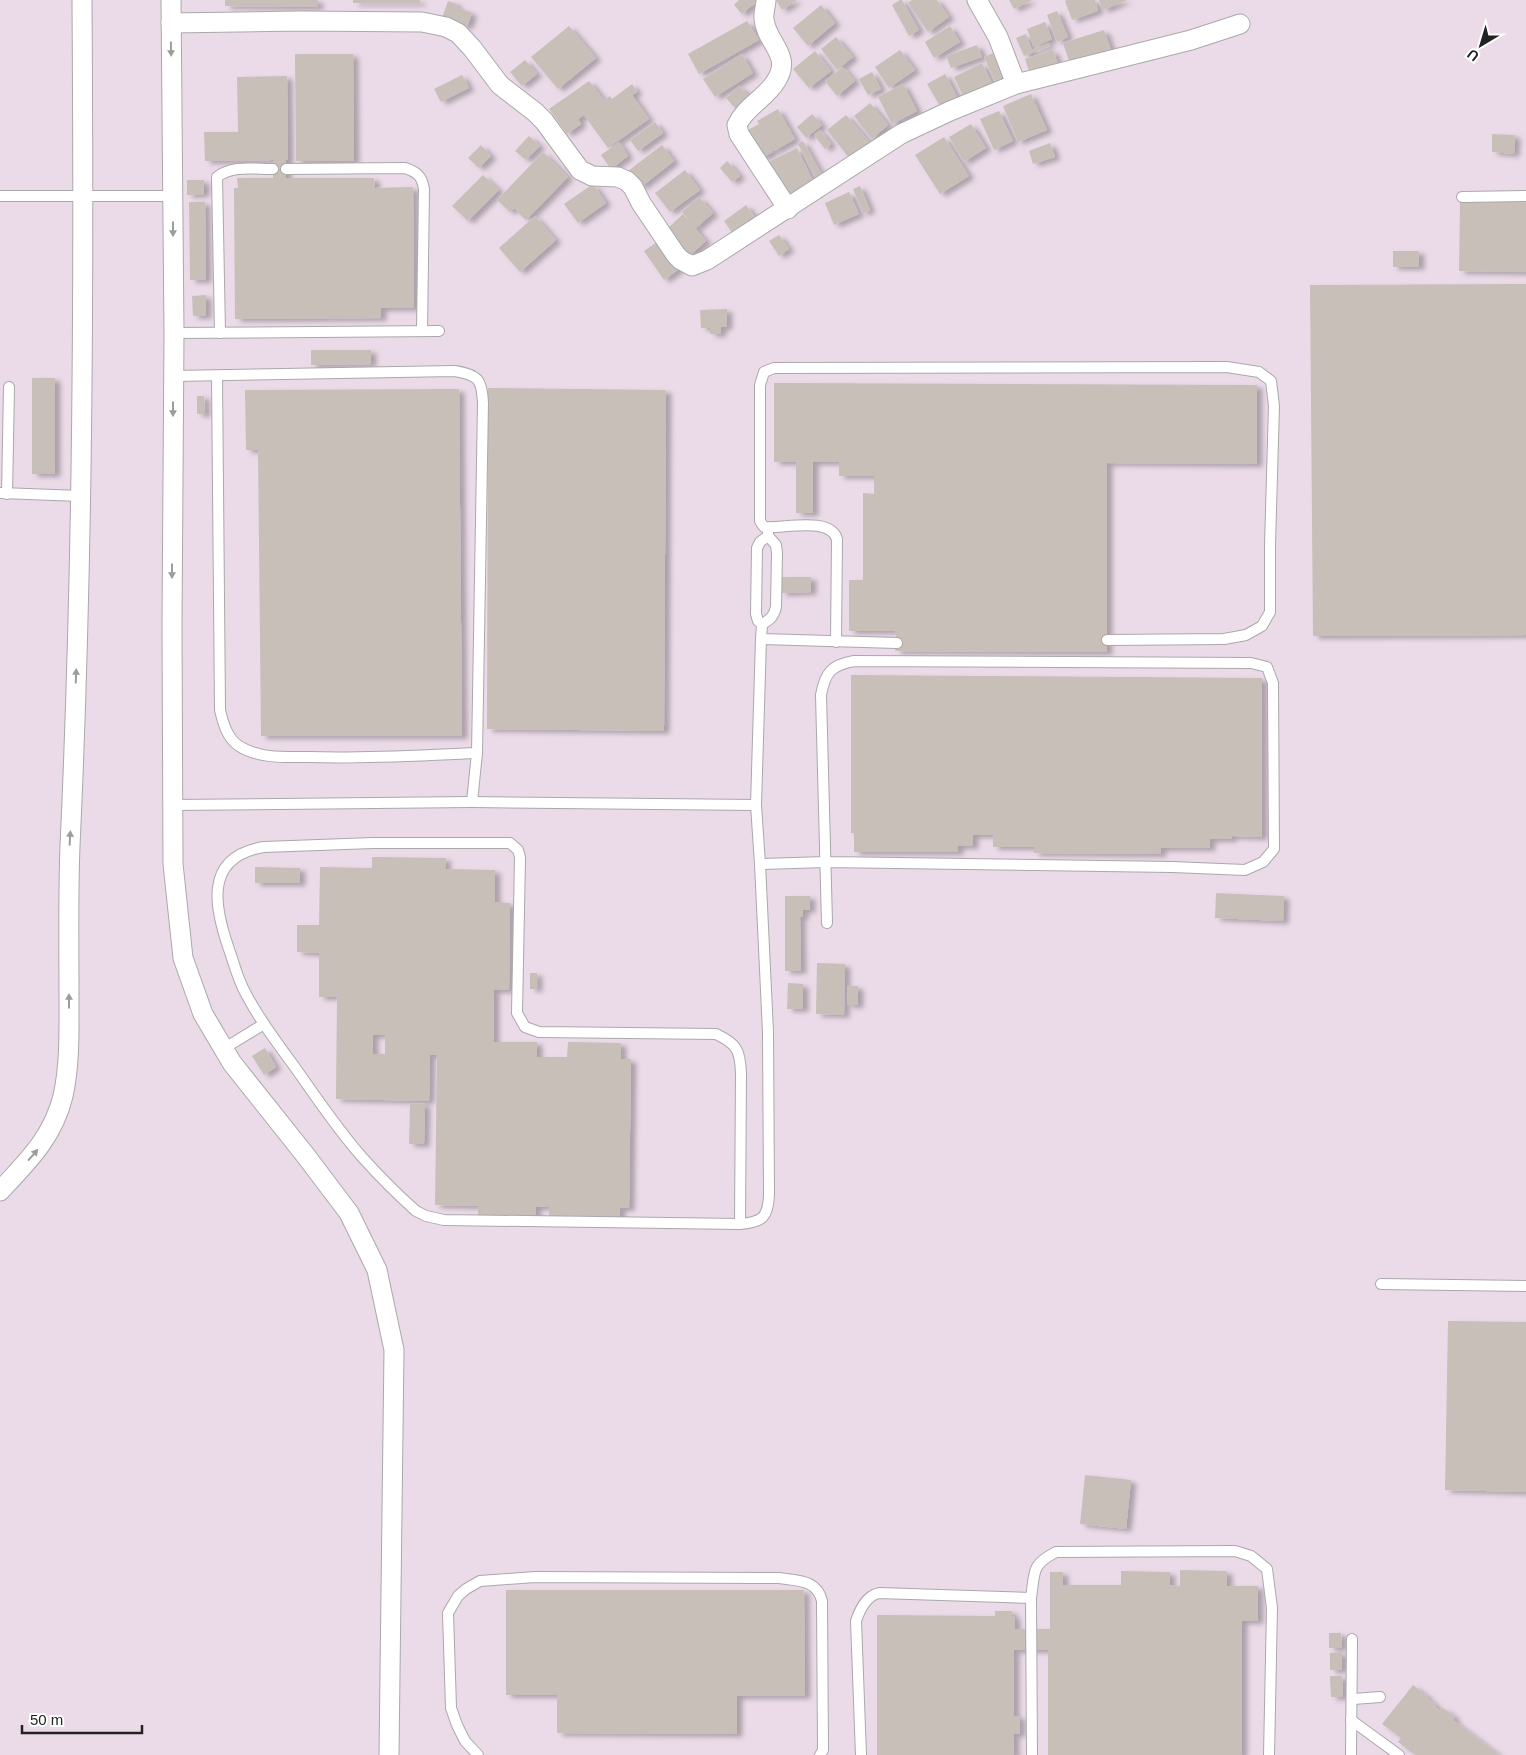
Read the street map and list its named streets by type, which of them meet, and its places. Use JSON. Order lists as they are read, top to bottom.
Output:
{
  "scale_bar": "50 m",
  "north": "bottom left"
}
